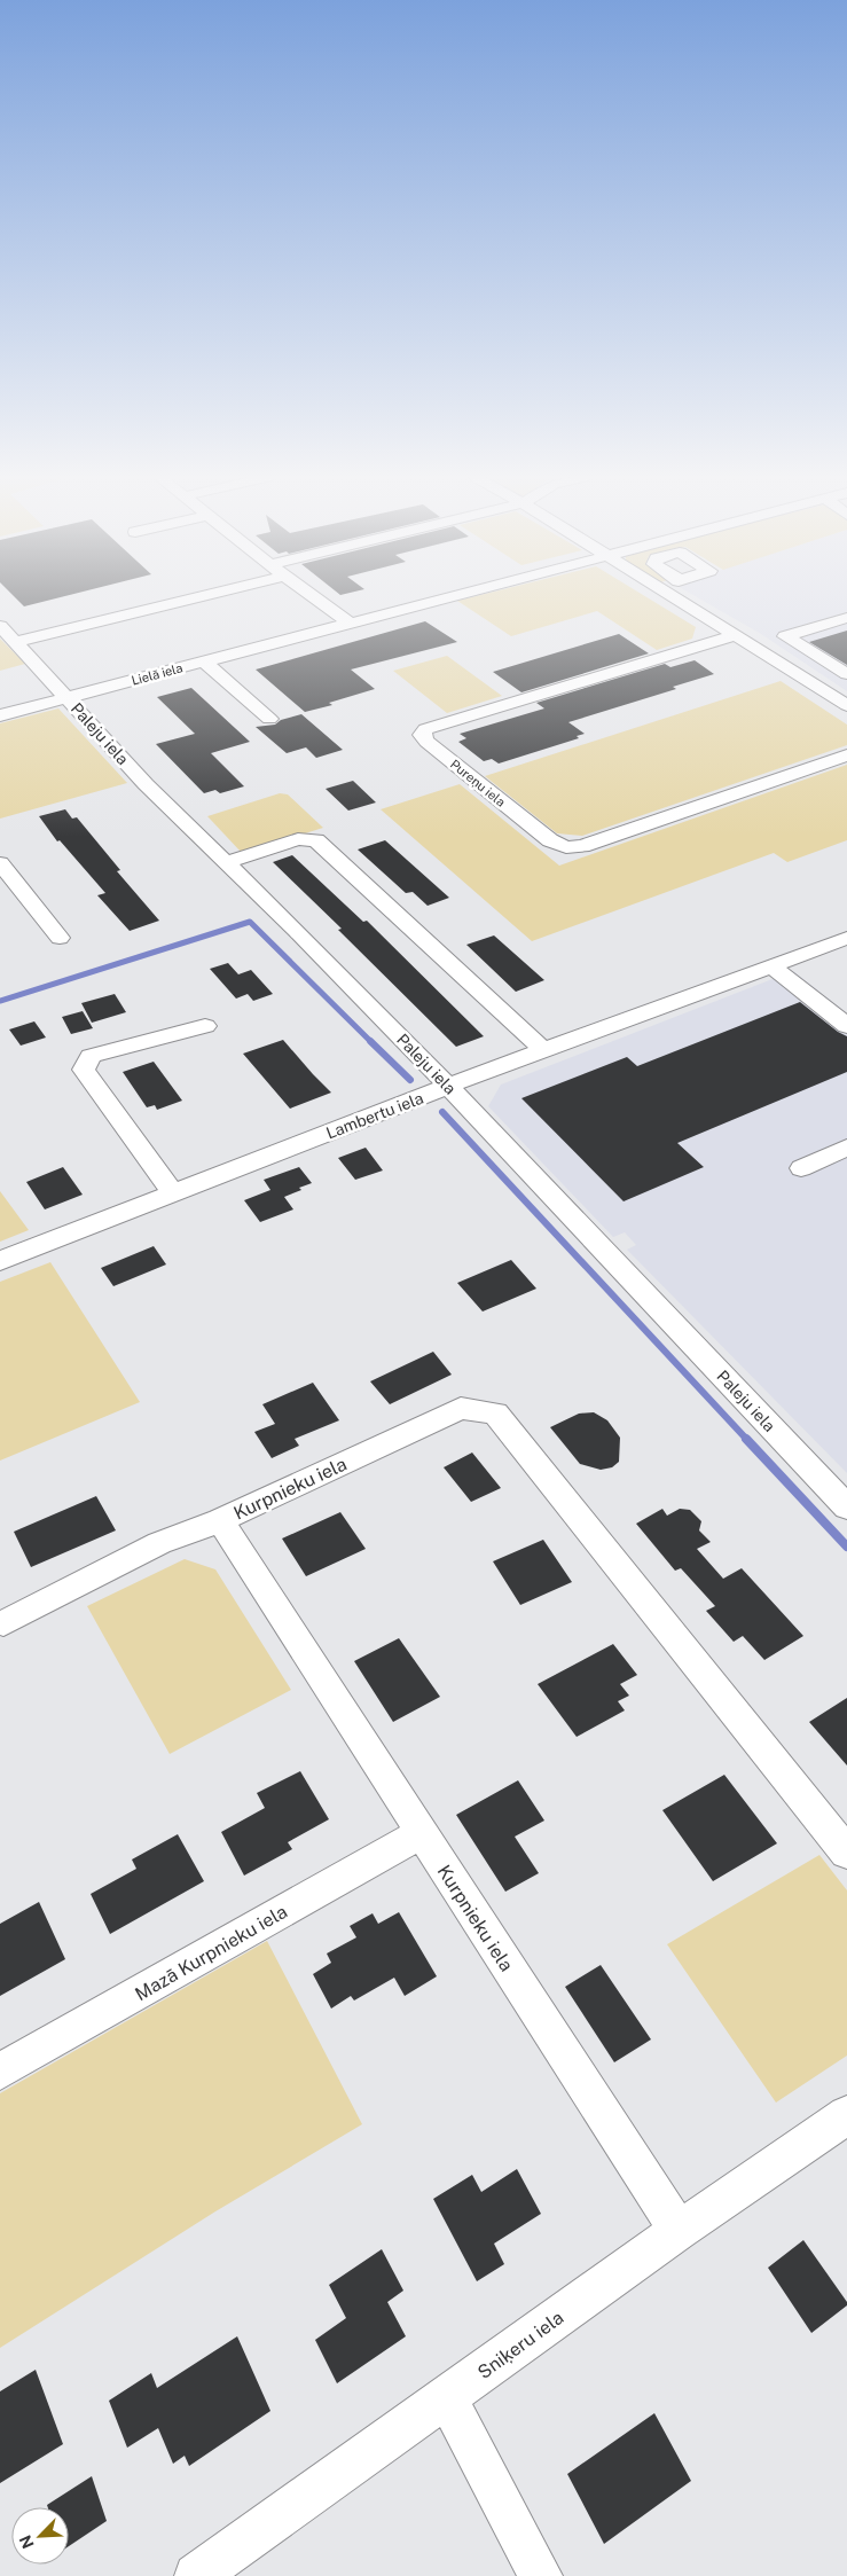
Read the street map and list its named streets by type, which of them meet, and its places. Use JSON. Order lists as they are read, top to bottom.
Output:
{
  "streets": {
    "street": [
      "Lielā iela",
      "Paleju iela",
      "Pureņu iela",
      "Lambertu iela",
      "Kurpnieku iela",
      "Mazā Kurpnieku iela",
      "Sniķeru iela"
    ]
  },
  "crossings": [
    ["Lielā iela", "Paleju iela"],
    ["Paleju iela", "Lambertu iela"],
    ["Kurpnieku iela", "Mazā Kurpnieku iela"],
    ["Kurpnieku iela", "Sniķeru iela"]
  ],
  "north": "bottom left"
}
